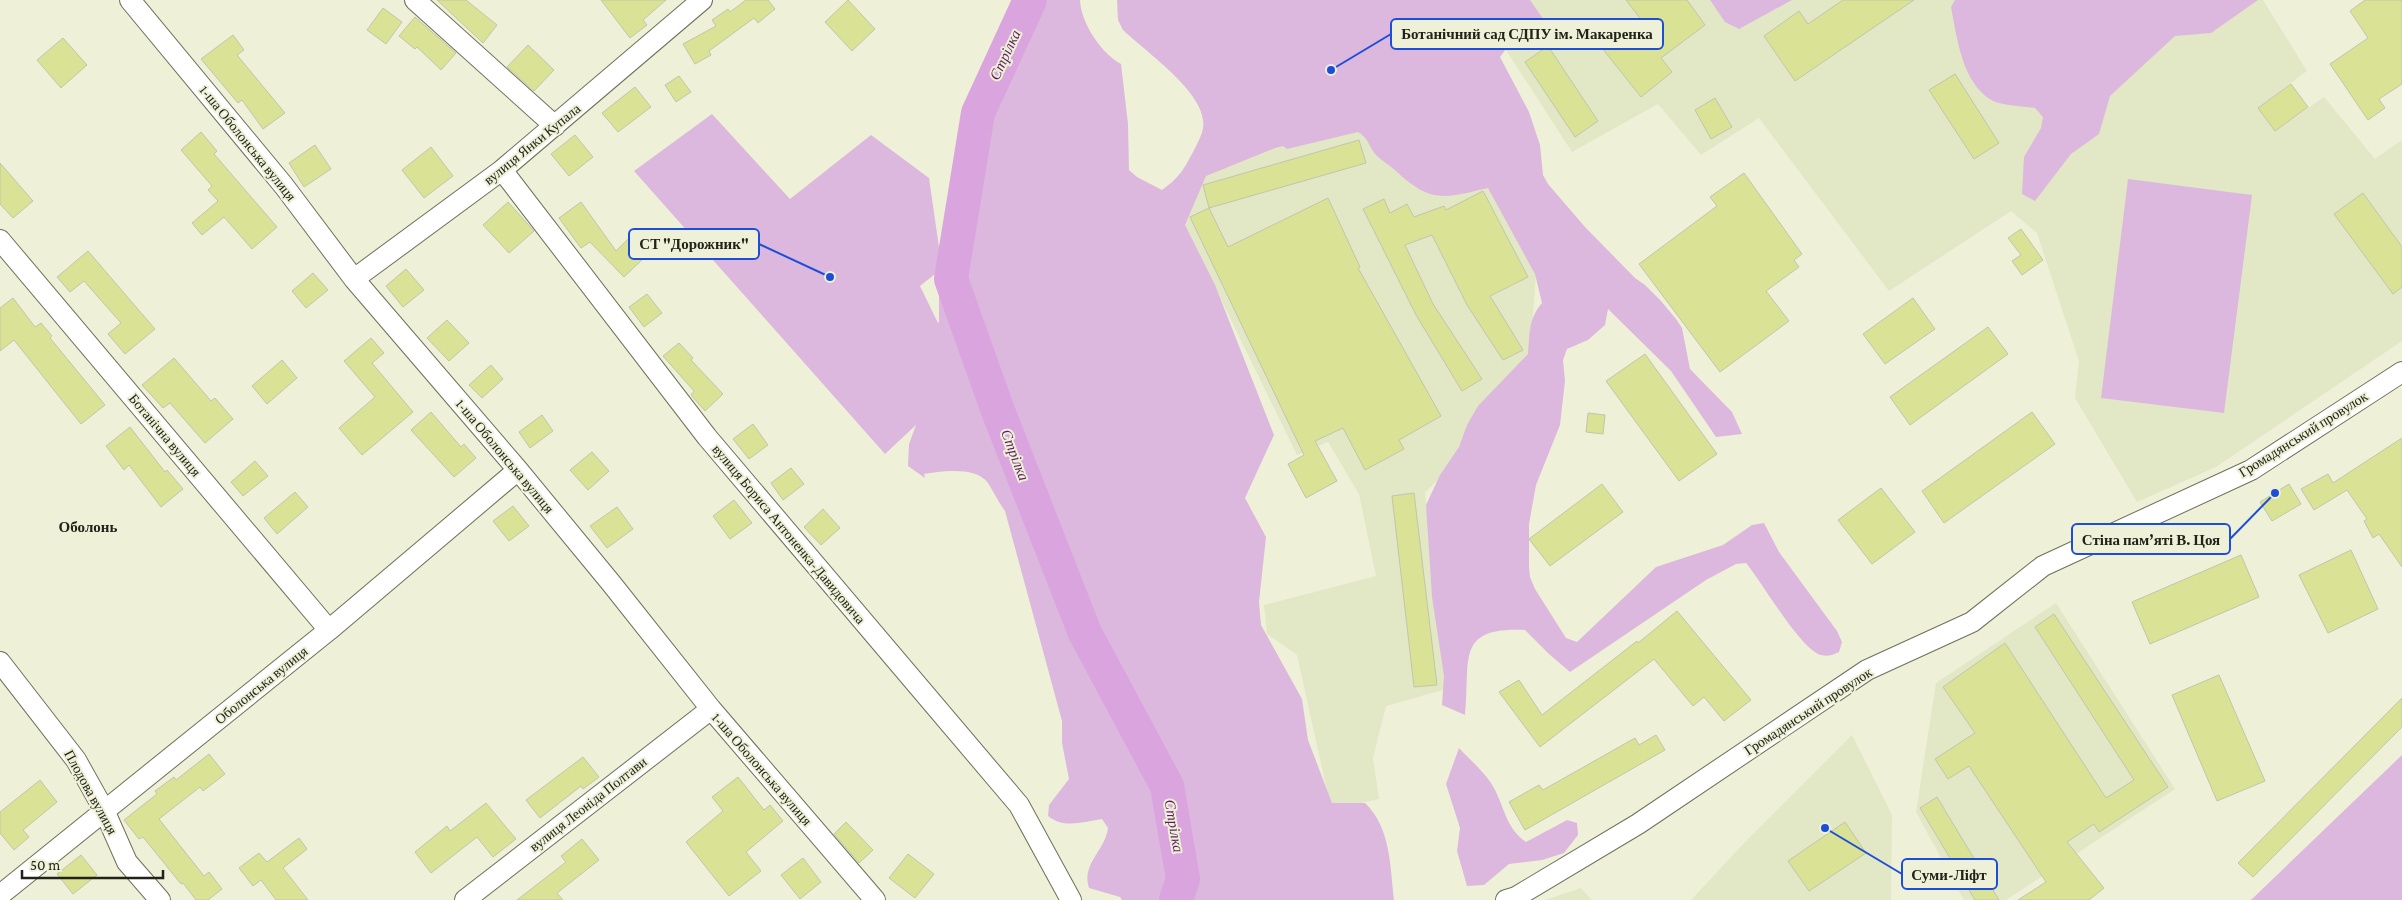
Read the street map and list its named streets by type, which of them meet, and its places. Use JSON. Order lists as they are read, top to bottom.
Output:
{
  "streets": {
    "street": [
      "1-ша Оболонська вулиця",
      "вулиця Янки Купала",
      "Громадянський провулок",
      "Ботанічна вулиця",
      "вулиця Бориса Антоненка-Давидовича",
      "Оболонська вулиця",
      "Плодова вулиця",
      "вулиця Леоніда Полтави"
    ]
  },
  "crossings": [
    ["1-ша Оболонська вулиця", "вулиця Янки Купала"],
    ["1-ша Оболонська вулиця", "Оболонська вулиця"],
    ["1-ша Оболонська вулиця", "вулиця Леоніда Полтави"],
    ["вулиця Янки Купала", "вулиця Бориса Антоненка-Давидовича"],
    ["Ботанічна вулиця", "Оболонська вулиця"],
    ["Оболонська вулиця", "Плодова вулиця"]
  ],
  "districts": ["Оболонь"],
  "water": ["Стрілка"],
  "places": [
    "Ботанічний сад СДПУ ім. Макаренка",
    "СТ \"Дорожник\"",
    "Стіна пам’яті В. Цоя",
    "Суми-Ліфт"
  ],
  "scale_bar": "50 m"
}
